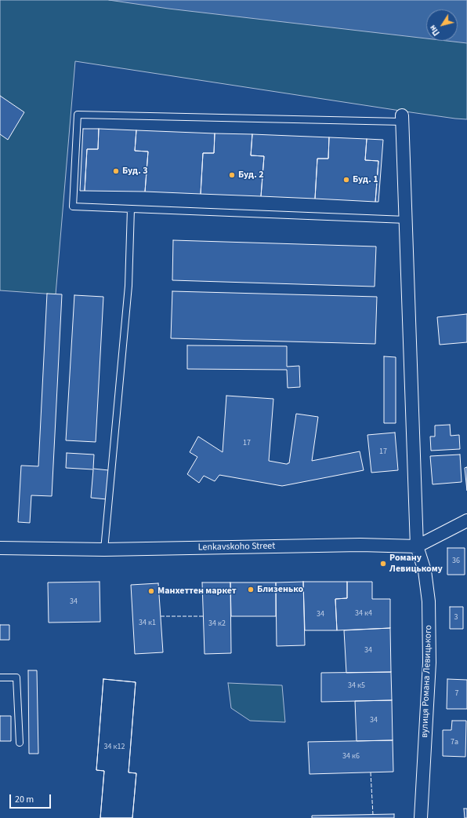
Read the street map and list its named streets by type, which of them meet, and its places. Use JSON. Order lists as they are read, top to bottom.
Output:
{
  "streets": {
    "street": ["Lenkavskoho Street", "вулиця Романа Левицького"]
  },
  "crossings": [
    ["Lenkavskoho Street", "вулиця Романа Левицького"]
  ],
  "places": [
    "Буд. 3",
    "Буд. 2",
    "Буд. 1",
    "Роману Левицькому",
    "Близенько",
    "Манхеттен маркет"
  ],
  "house_numbers": [
    "17",
    "17",
    "36",
    "34",
    "34 к4",
    "34",
    "3",
    "34 к1",
    "34 к2",
    "34",
    "34 к5",
    "7",
    "34",
    "7а",
    "34 к12",
    "34 к6"
  ],
  "scale_bar": "20 m",
  "north": "bottom left"
}
